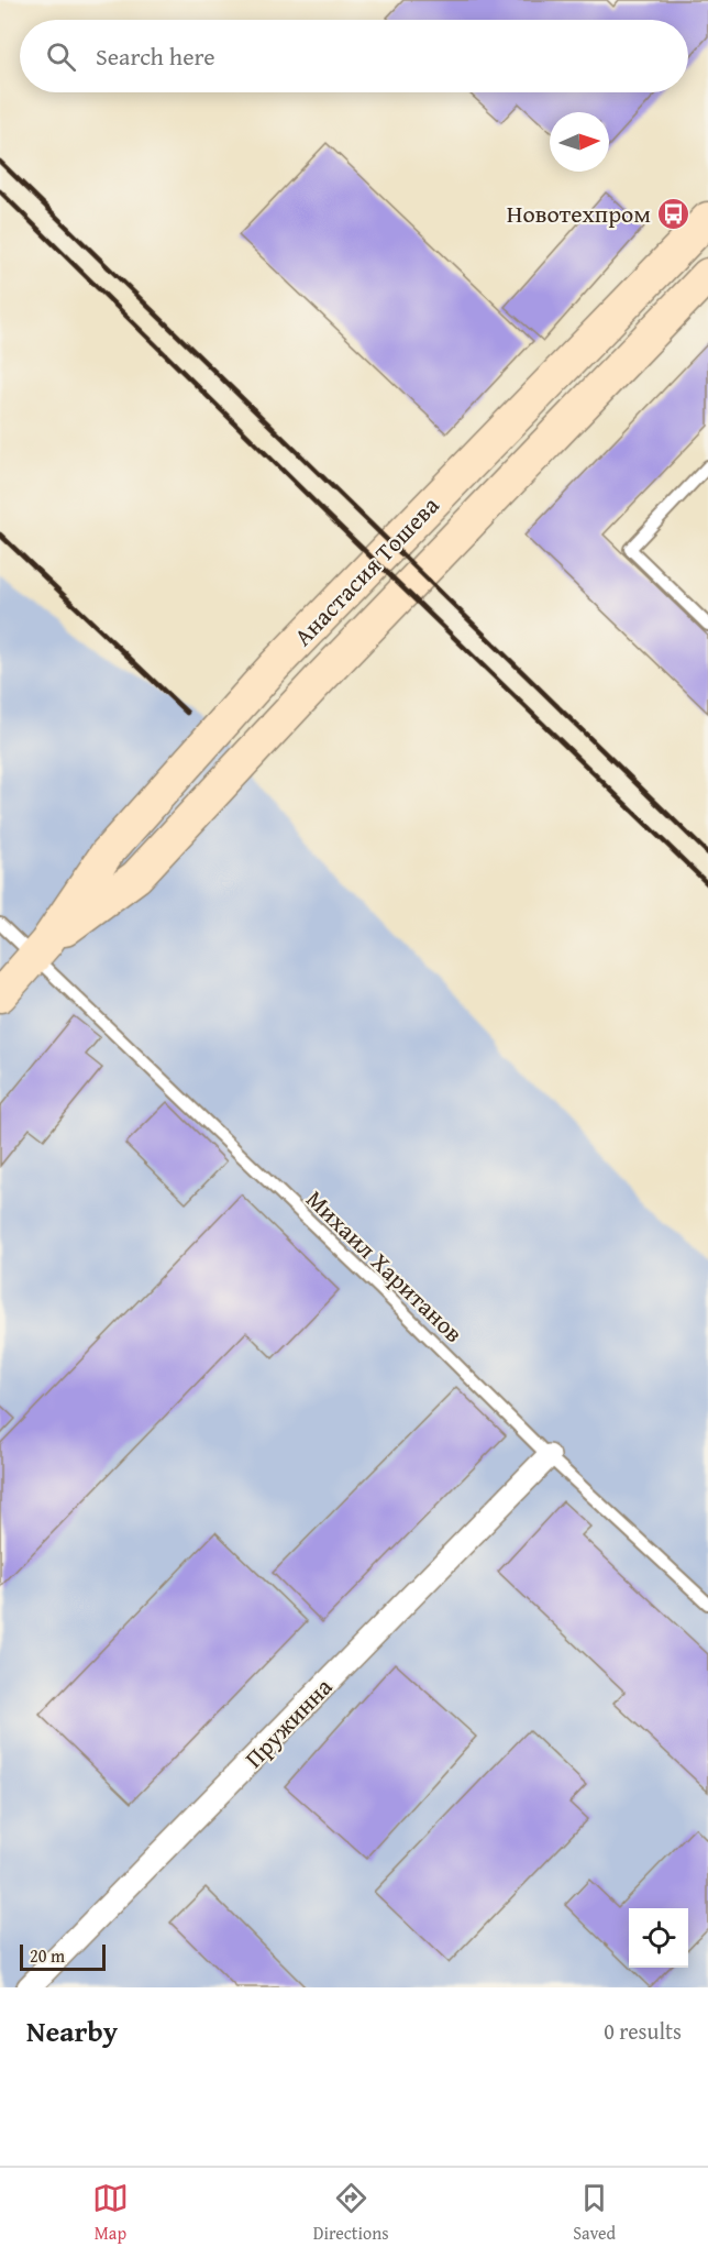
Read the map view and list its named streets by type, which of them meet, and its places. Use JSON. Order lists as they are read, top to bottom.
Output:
{
  "streets": {
    "main road": ["Анастасия Тошева"],
    "street": ["Пружинна"],
    "lane": ["Михаил Хаританов"]
  },
  "crossings": [
    ["Анастасия Тошева", "Михаил Хаританов"],
    ["Михаил Хаританов", "Пружинна"]
  ],
  "places": {
    "bus stop": ["Новотехпром"]
  },
  "scale_bar": "20 m",
  "north": "right",
  "page": {
    "search": "Search here",
    "scale": "20 m",
    "heading": ["Nearby", "0 results"],
    "nav": ["Map", "Directions", "Saved"]
  }
}
